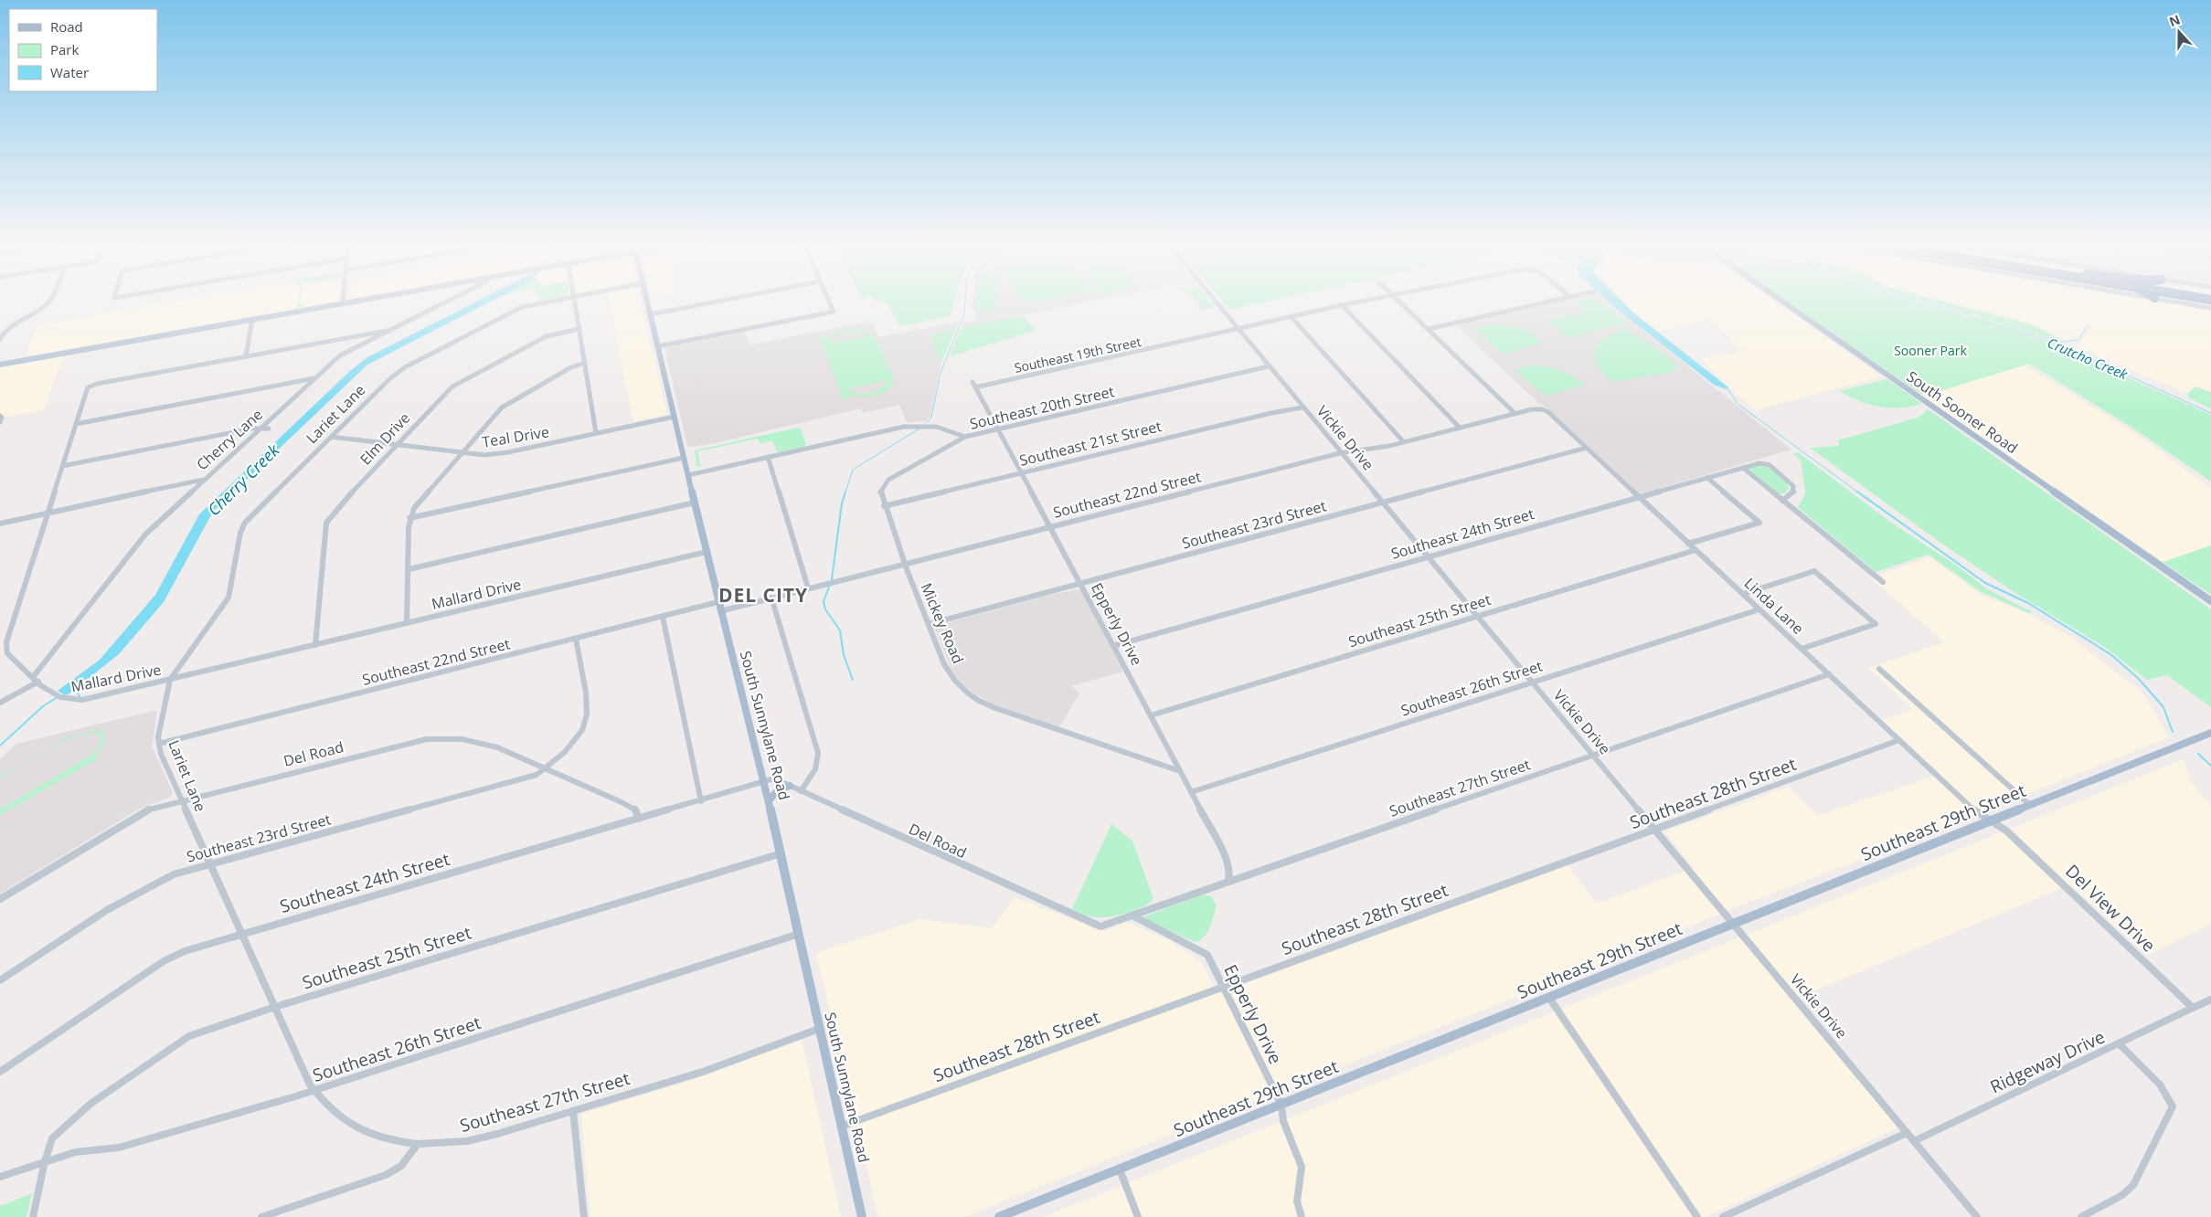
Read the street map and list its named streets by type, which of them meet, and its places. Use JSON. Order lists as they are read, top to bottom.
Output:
{
  "streets": {
    "main road": ["South Sooner Road", "South Sunnylane Road", "Southeast 29th Street"],
    "street": [
      "Southeast 19th Street",
      "Southeast 20th Street",
      "Lariet Lane",
      "Teal Drive",
      "Vickie Drive",
      "Elm Drive",
      "Cherry Lane",
      "Southeast 21st Street",
      "Southeast 22nd Street",
      "Southeast 23rd Street",
      "Southeast 24th Street",
      "Mallard Drive",
      "Linda Lane",
      "Southeast 25th Street",
      "Mickey Road",
      "Epperly Drive",
      "Southeast 26th Street",
      "Del Road",
      "Southeast 27th Street",
      "Southeast 28th Street",
      "Del View Drive",
      "Ridgeway Drive"
    ]
  },
  "crossings": [
    ["Southeast 19th Street", "Vickie Drive"],
    ["Southeast 19th Street", "Epperly Drive"],
    ["Southeast 20th Street", "Vickie Drive"],
    ["Southeast 20th Street", "Mickey Road"],
    ["Southeast 20th Street", "Epperly Drive"],
    ["Southeast 20th Street", "South Sunnylane Road"],
    ["Lariet Lane", "Teal Drive"],
    ["Lariet Lane", "Southeast 22nd Street"],
    ["Lariet Lane", "Southeast 23rd Street"],
    ["Lariet Lane", "Southeast 24th Street"],
    ["Lariet Lane", "Mallard Drive"],
    ["Lariet Lane", "Southeast 25th Street"],
    ["Lariet Lane", "Southeast 26th Street"],
    ["Lariet Lane", "Del Road"],
    ["Lariet Lane", "Southeast 27th Street"],
    ["Teal Drive", "Elm Drive"],
    ["Teal Drive", "South Sunnylane Road"],
    ["Vickie Drive", "Southeast 21st Street"],
    ["Vickie Drive", "Southeast 22nd Street"],
    ["Vickie Drive", "Southeast 23rd Street"],
    ["Vickie Drive", "Southeast 24th Street"],
    ["Vickie Drive", "Southeast 25th Street"],
    ["Vickie Drive", "Southeast 26th Street"],
    ["Vickie Drive", "Southeast 27th Street"],
    ["Vickie Drive", "Southeast 28th Street"],
    ["Vickie Drive", "Southeast 29th Street"],
    ["Vickie Drive", "Ridgeway Drive"],
    ["Elm Drive", "Mallard Drive"],
    ["Cherry Lane", "Mallard Drive"],
    ["Southeast 21st Street", "Mickey Road"],
    ["Southeast 21st Street", "Epperly Drive"],
    ["Southeast 22nd Street", "Linda Lane"],
    ["Southeast 22nd Street", "Mickey Road"],
    ["Southeast 22nd Street", "Epperly Drive"],
    ["Southeast 22nd Street", "South Sunnylane Road"],
    ["Southeast 23rd Street", "Linda Lane"],
    ["Southeast 23rd Street", "Mickey Road"],
    ["Southeast 23rd Street", "Epperly Drive"],
    ["Southeast 23rd Street", "Del Road"],
    ["Southeast 24th Street", "Linda Lane"],
    ["Southeast 24th Street", "Epperly Drive"],
    ["Southeast 24th Street", "South Sunnylane Road"],
    ["Southeast 24th Street", "Del Road"],
    ["Mallard Drive", "South Sunnylane Road"],
    ["Linda Lane", "Southeast 25th Street"],
    ["Linda Lane", "Southeast 26th Street"],
    ["Linda Lane", "Southeast 27th Street"],
    ["Linda Lane", "Southeast 28th Street"],
    ["Linda Lane", "Southeast 29th Street"],
    ["Linda Lane", "Del View Drive"],
    ["Southeast 25th Street", "Epperly Drive"],
    ["Southeast 25th Street", "Southeast 26th Street"],
    ["Southeast 25th Street", "South Sunnylane Road"],
    ["Mickey Road", "Epperly Drive"],
    ["Epperly Drive", "Southeast 26th Street"],
    ["Epperly Drive", "Southeast 27th Street"],
    ["Epperly Drive", "Southeast 28th Street"],
    ["Epperly Drive", "Southeast 29th Street"],
    ["Southeast 26th Street", "South Sunnylane Road"],
    ["South Sunnylane Road", "Del Road"],
    ["South Sunnylane Road", "Southeast 27th Street"],
    ["South Sunnylane Road", "Southeast 28th Street"],
    ["Del Road", "Southeast 27th Street"],
    ["Southeast 29th Street", "Del View Drive"],
    ["Del View Drive", "Ridgeway Drive"]
  ],
  "districts": ["DEL CITY"],
  "water": ["Crutcho Creek", "Cherry Creek"],
  "parks": ["Sooner Park"],
  "legend": ["Road", "Park", "Water"],
  "north": "top"
}
